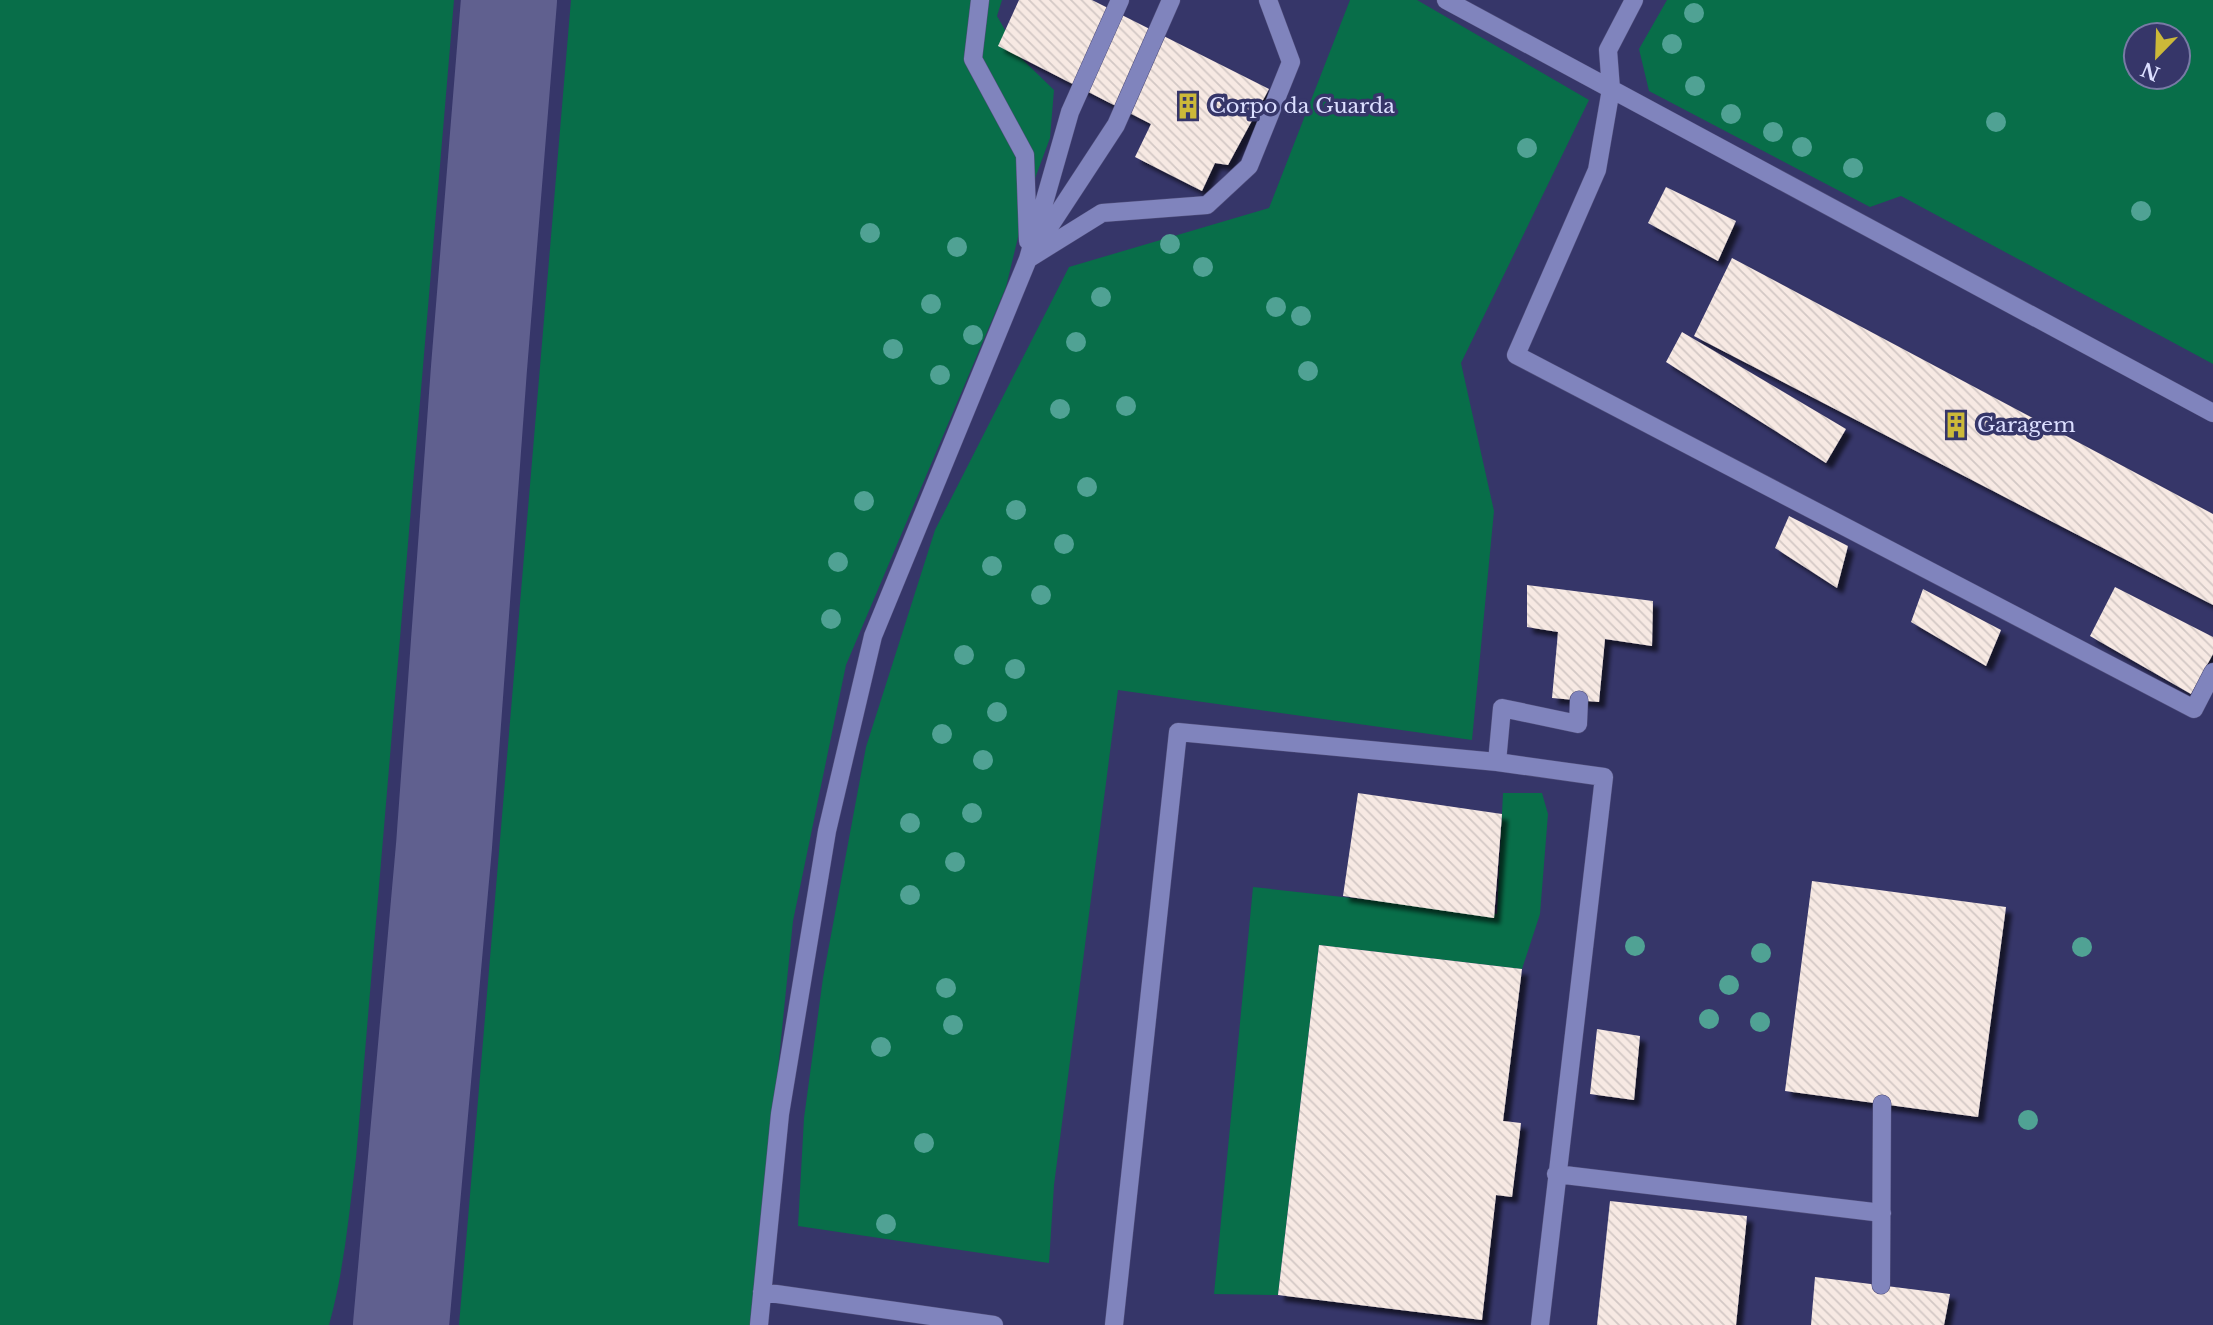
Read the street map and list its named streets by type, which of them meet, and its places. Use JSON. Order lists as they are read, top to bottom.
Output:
{
  "places": {
    "building": ["Corpo da Guarda", "Garagem"]
  },
  "north": "bottom left"
}
